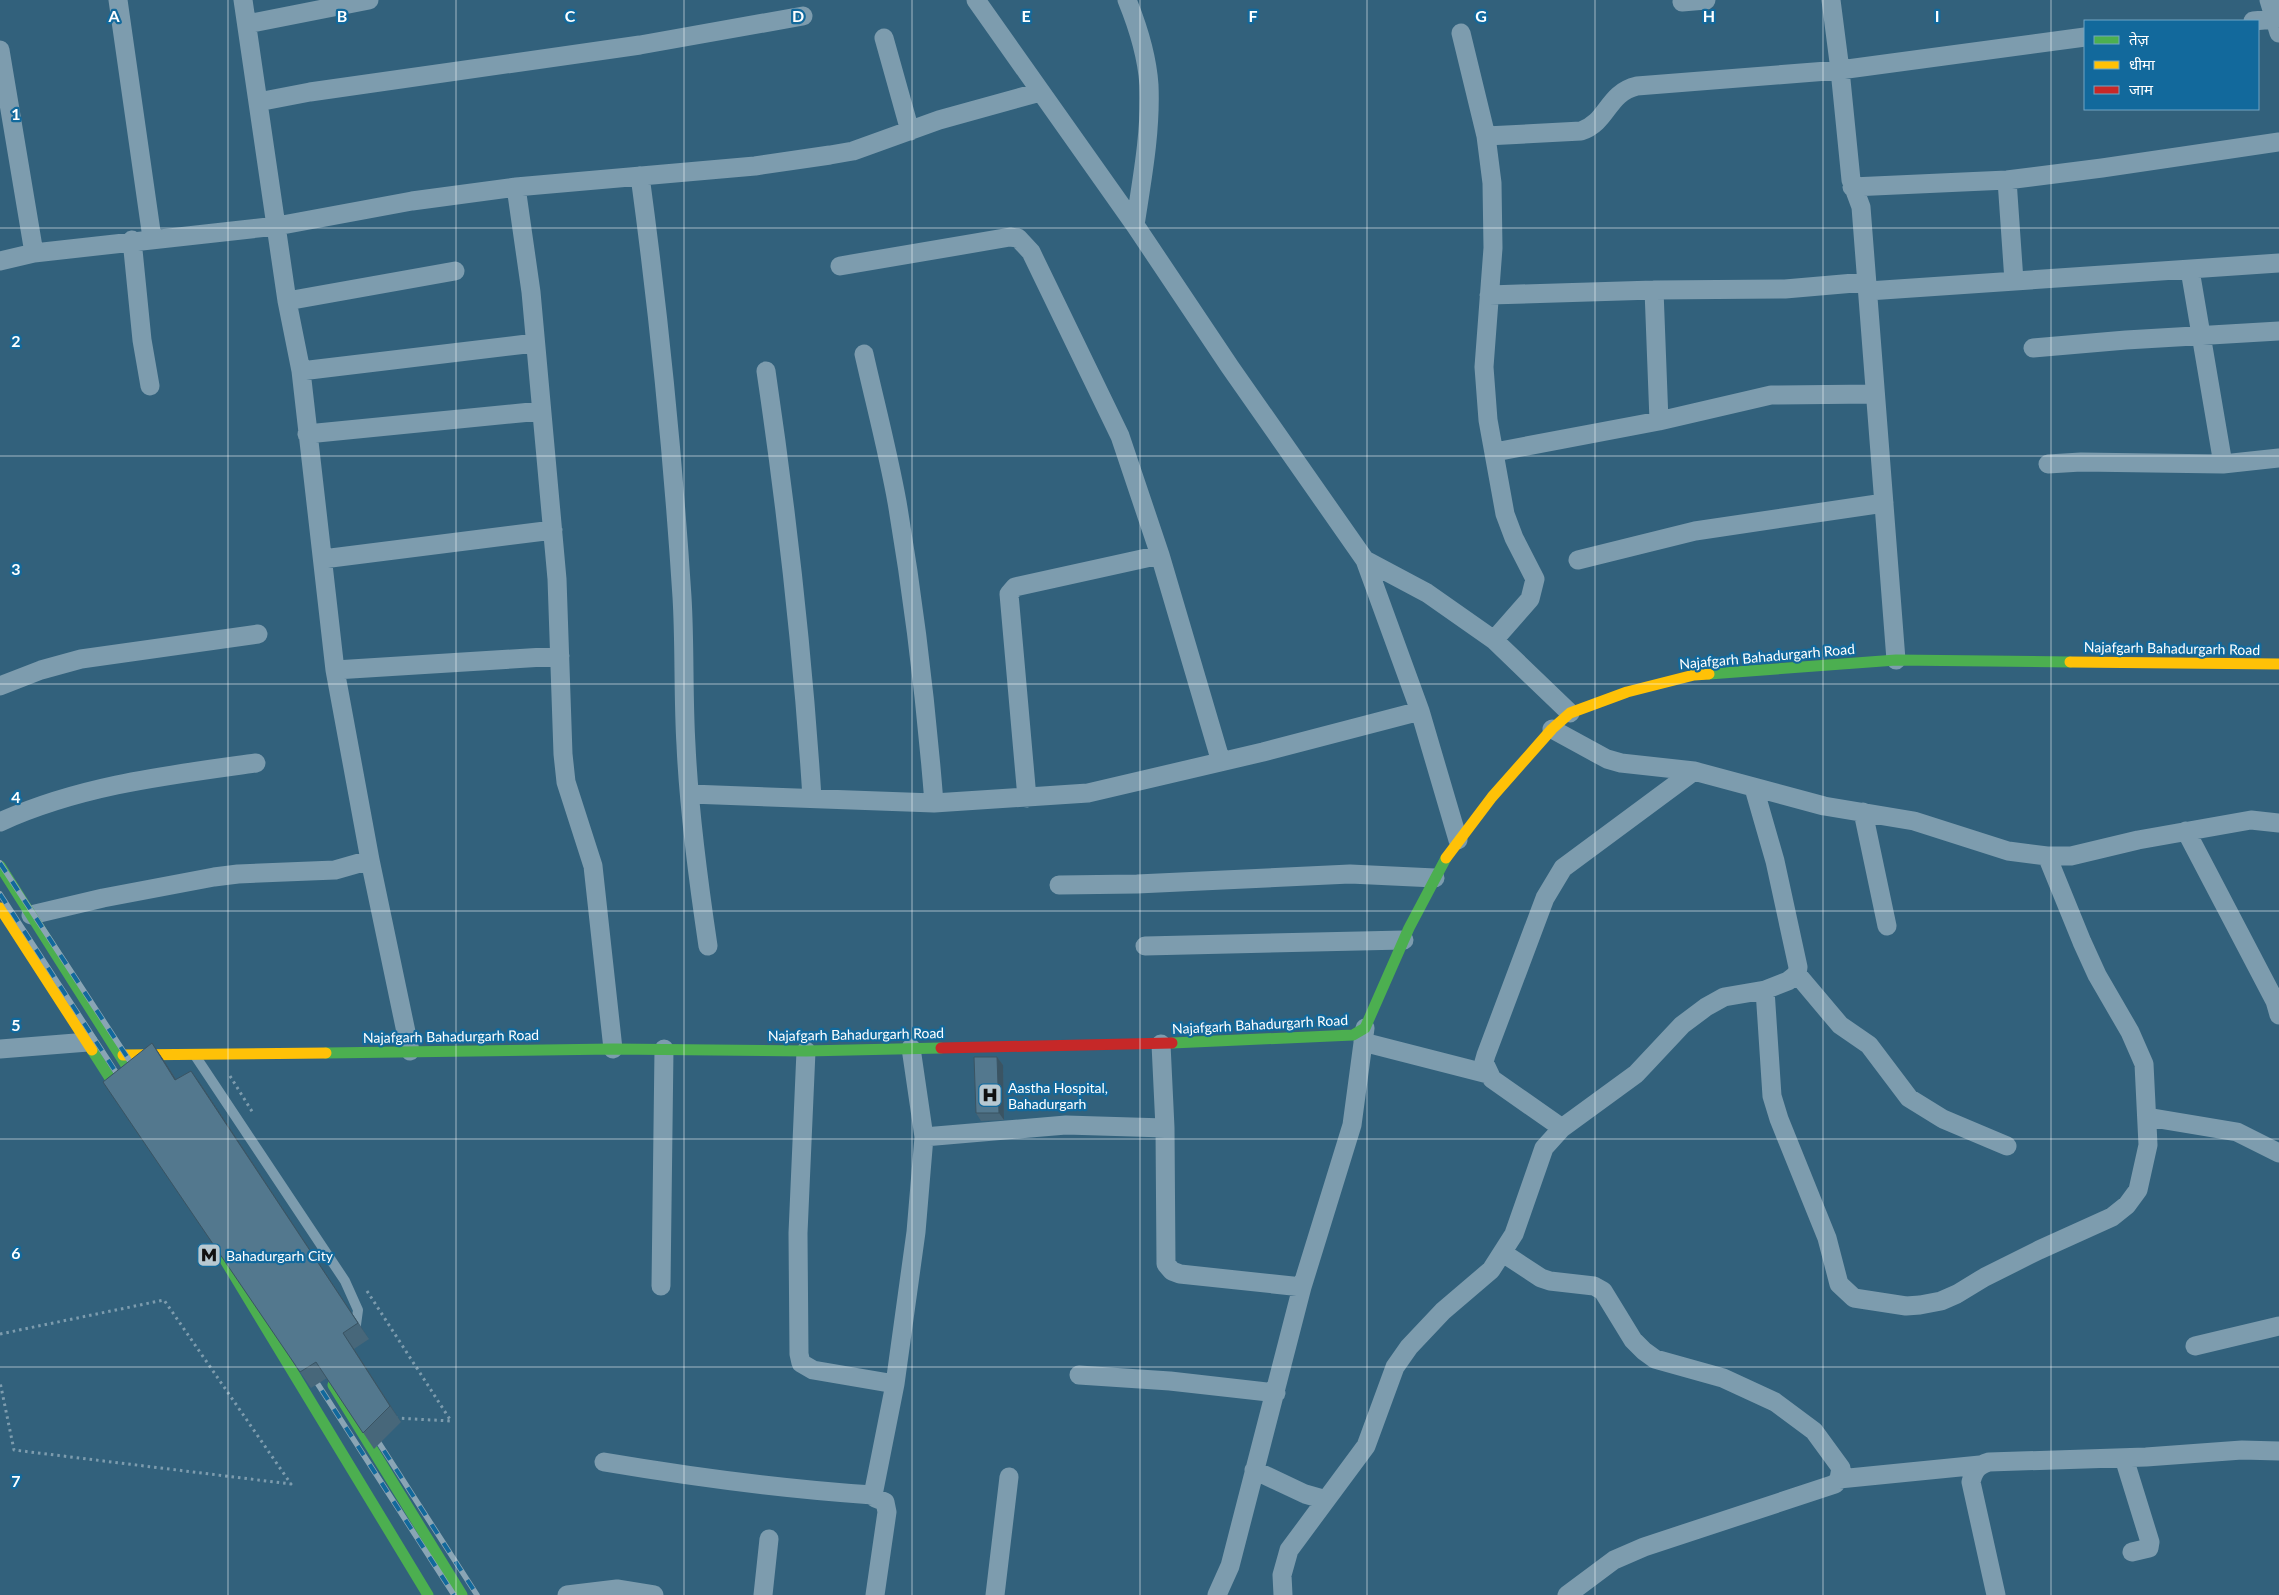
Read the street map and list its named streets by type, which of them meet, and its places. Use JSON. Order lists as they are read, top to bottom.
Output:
{
  "streets": {
    "street": ["Najafgarh Bahadurgarh Road"]
  },
  "places": {
    "hospital": ["Aastha Hospital, Bahadurgarh"],
    "metro station": ["Bahadurgarh City"]
  },
  "legend": ["तेज़", "धीमा", "जाम"],
  "grid": {
    "columns": [
      "A",
      "B",
      "C",
      "D",
      "E",
      "F",
      "G",
      "H",
      "I"
    ],
    "rows": [
      "1",
      "2",
      "3",
      "4",
      "5",
      "6",
      "7"
    ]
  }
}
